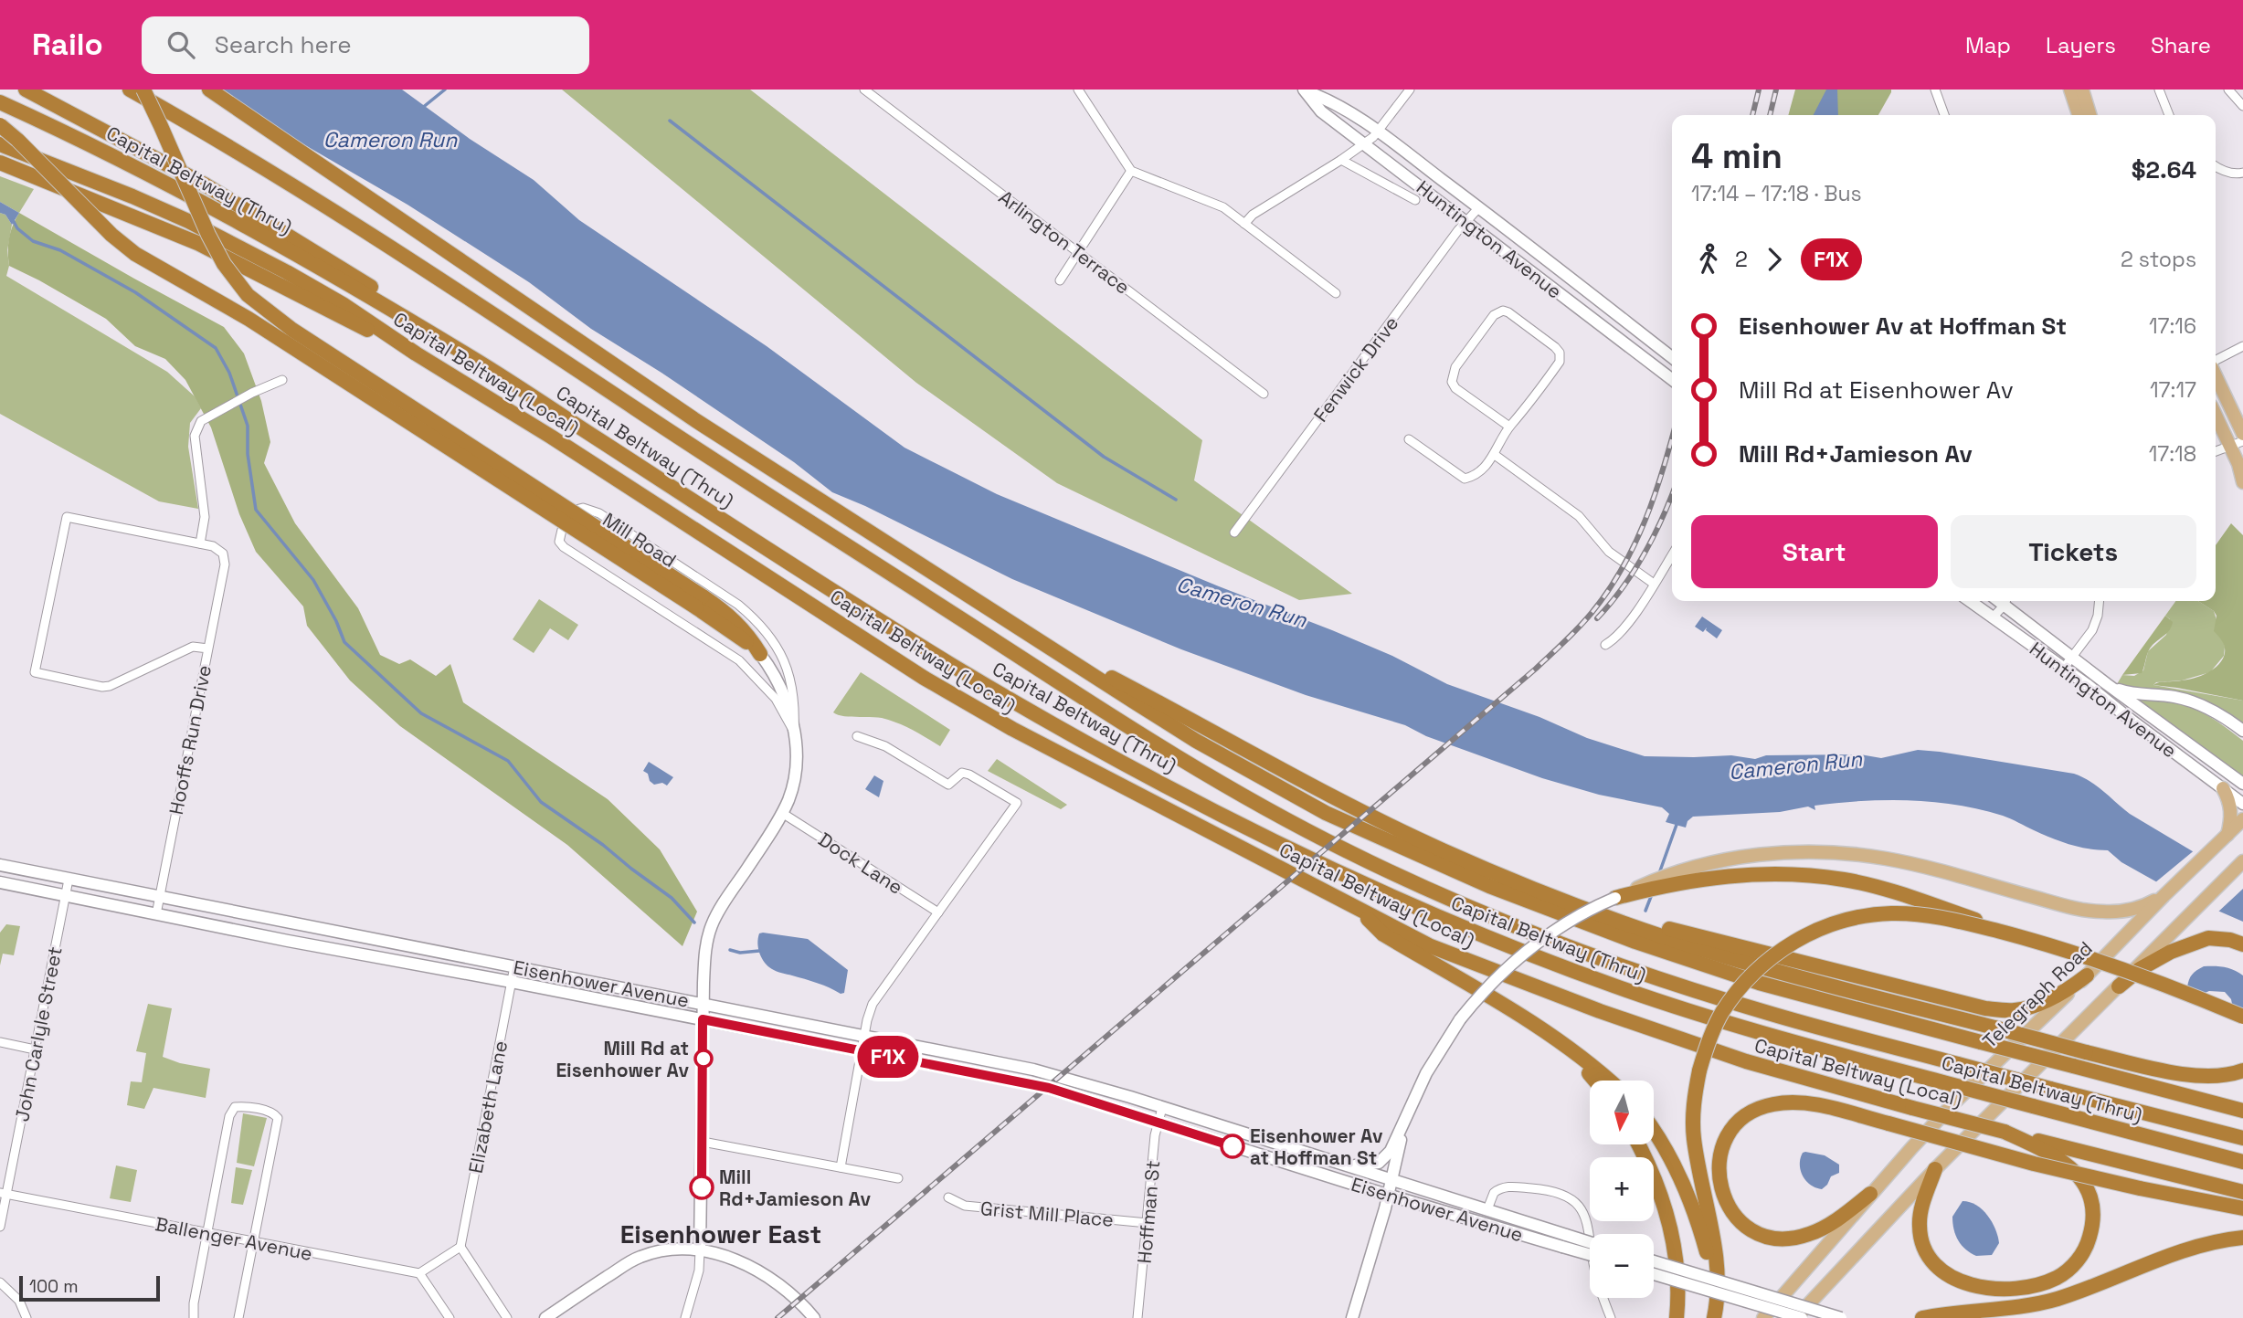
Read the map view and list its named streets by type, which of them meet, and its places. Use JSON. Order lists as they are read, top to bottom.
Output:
{
  "streets": {
    "highway": ["Capital Beltway (Thru)", "Capital Beltway (Local)"],
    "main road": [
      "Huntington Avenue",
      "Mill Road",
      "Eisenhower Avenue",
      "Telegraph Road"
    ],
    "street": [
      "Arlington Terrace",
      "Fenwick Drive",
      "Hooffs Run Drive",
      "Dock Lane",
      "John Carlyle Street",
      "Elizabeth Lane",
      "Hoffman St",
      "Grist Mill Place",
      "Ballenger Avenue"
    ]
  },
  "crossings": [
    ["Huntington Avenue", "Fenwick Drive"],
    ["Mill Road", "Dock Lane"],
    ["Mill Road", "Eisenhower Avenue"],
    ["Hooffs Run Drive", "Eisenhower Avenue"],
    ["Eisenhower Avenue", "John Carlyle Street"],
    ["Eisenhower Avenue", "Elizabeth Lane"],
    ["Eisenhower Avenue", "Hoffman St"],
    ["John Carlyle Street", "Ballenger Avenue"],
    ["Hoffman St", "Grist Mill Place"]
  ],
  "districts": ["Eisenhower East"],
  "water": ["Cameron Run"],
  "places": ["Mill Rd at Eisenhower Av", "Eisenhower Av at Hoffman St", "Mill Rd+Jamieson Av"],
  "lines": ["bus line F1X"],
  "scale_bar": "100 m",
  "north": "bottom",
  "page": {
    "header": "Railo",
    "search": "Search here",
    "nav": ["Map", "Layers", "Share"],
    "on_map": "F1X",
    "heading": ["4 min", "17:14 – 17:18 · Bus", "$2.64"],
    "legs": ["2", "F1X", "2 stops"],
    "list": [
      {
        "name": "Eisenhower Av at Hoffman St",
        "value": "17:16"
      },
      {
        "name": "Mill Rd at Eisenhower Av",
        "value": "17:17"
      },
      {
        "name": "Mill Rd+Jamieson Av",
        "value": "17:18"
      }
    ],
    "buttons": ["Start", "Tickets"],
    "map_buttons": ["+", "−"],
    "scale": "100 m"
  }
}
